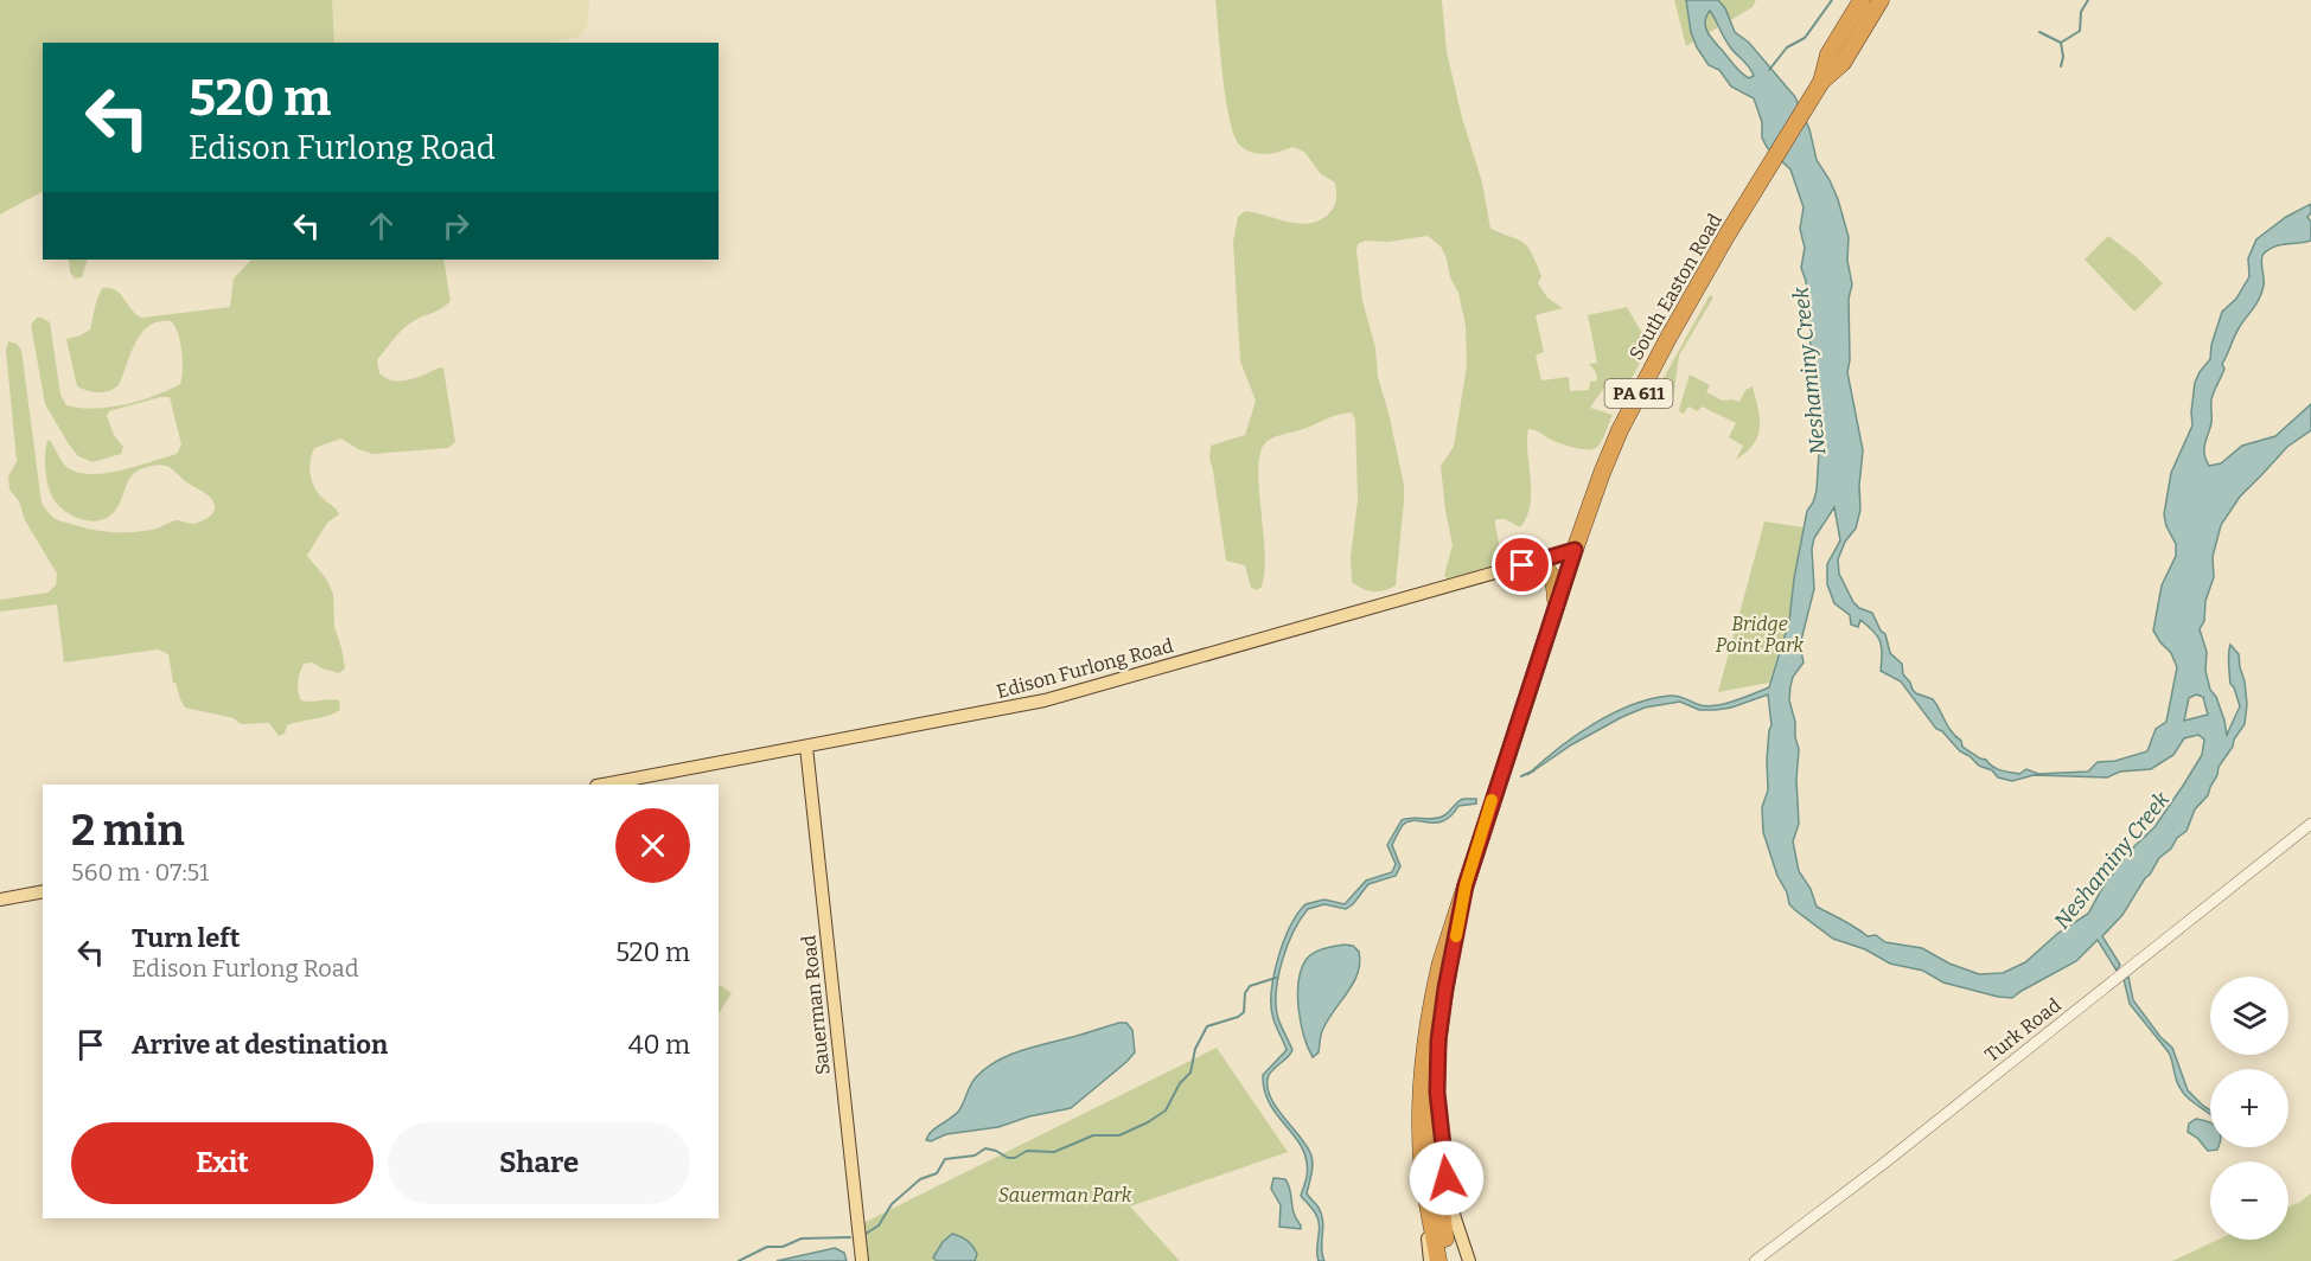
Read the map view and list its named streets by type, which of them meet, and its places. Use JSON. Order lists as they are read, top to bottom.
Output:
{
  "streets": {
    "highway": ["South Easton Road", "PA 611"],
    "main road": ["Edison Furlong Road", "Sauerman Road"],
    "street": ["Turk Road"]
  },
  "crossings": [
    ["South Easton Road", "PA 611"],
    ["South Easton Road", "Edison Furlong Road"],
    ["Edison Furlong Road", "Sauerman Road"]
  ],
  "water": ["Neshaminy Creek"],
  "parks": ["Bridge Point Park", "Sauerman Park"],
  "page": {
    "turn": ["520 m", "Edison Furlong Road"],
    "heading": ["2 min", "560 m · 07:51"],
    "list": [
      {
        "name": "Turn left",
        "note": "Edison Furlong Road",
        "value": "520 m"
      },
      {
        "name": "Arrive at destination",
        "value": "40 m"
      }
    ],
    "map_buttons": ["+", "−"],
    "buttons": ["Exit", "Share"]
  }
}
